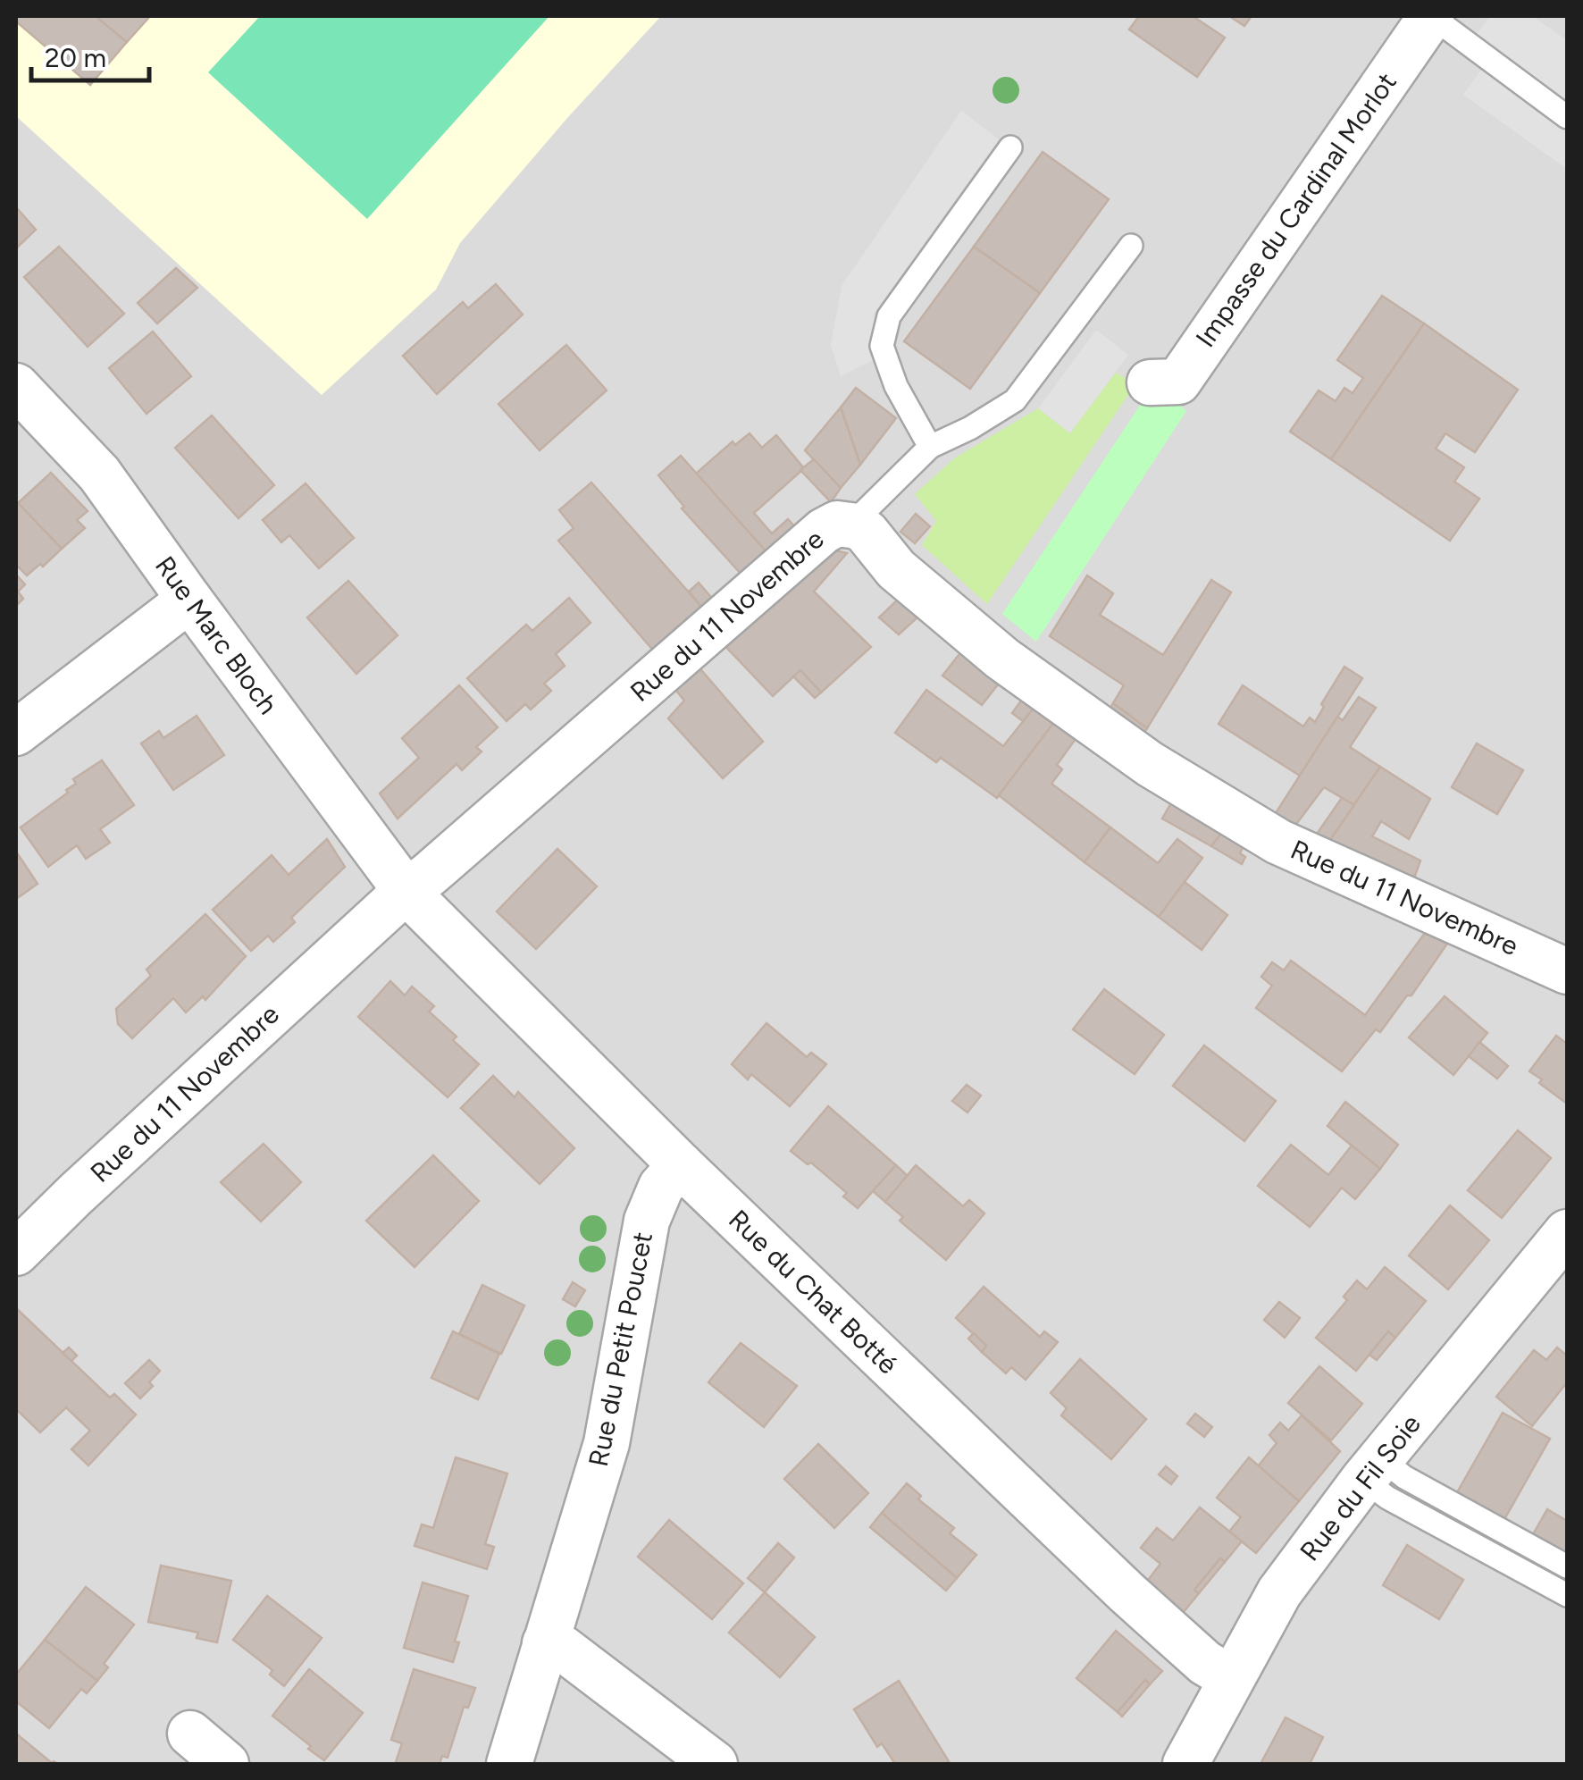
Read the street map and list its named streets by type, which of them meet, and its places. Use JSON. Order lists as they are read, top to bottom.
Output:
{
  "streets": {
    "street": [
      "Impasse du Cardinal Morlot",
      "Rue du 11 Novembre",
      "Rue Marc Bloch",
      "Rue du Chat Botté",
      "Rue du Petit Poucet",
      "Rue du Fil Soie"
    ]
  },
  "crossings": [
    ["Rue du 11 Novembre", "Rue Marc Bloch"],
    ["Rue du 11 Novembre", "Rue du Chat Botté"],
    ["Rue Marc Bloch", "Rue du Chat Botté"],
    ["Rue du Chat Botté", "Rue du Petit Poucet"],
    ["Rue du Chat Botté", "Rue du Fil Soie"]
  ],
  "scale_bar": "20 m"
}
